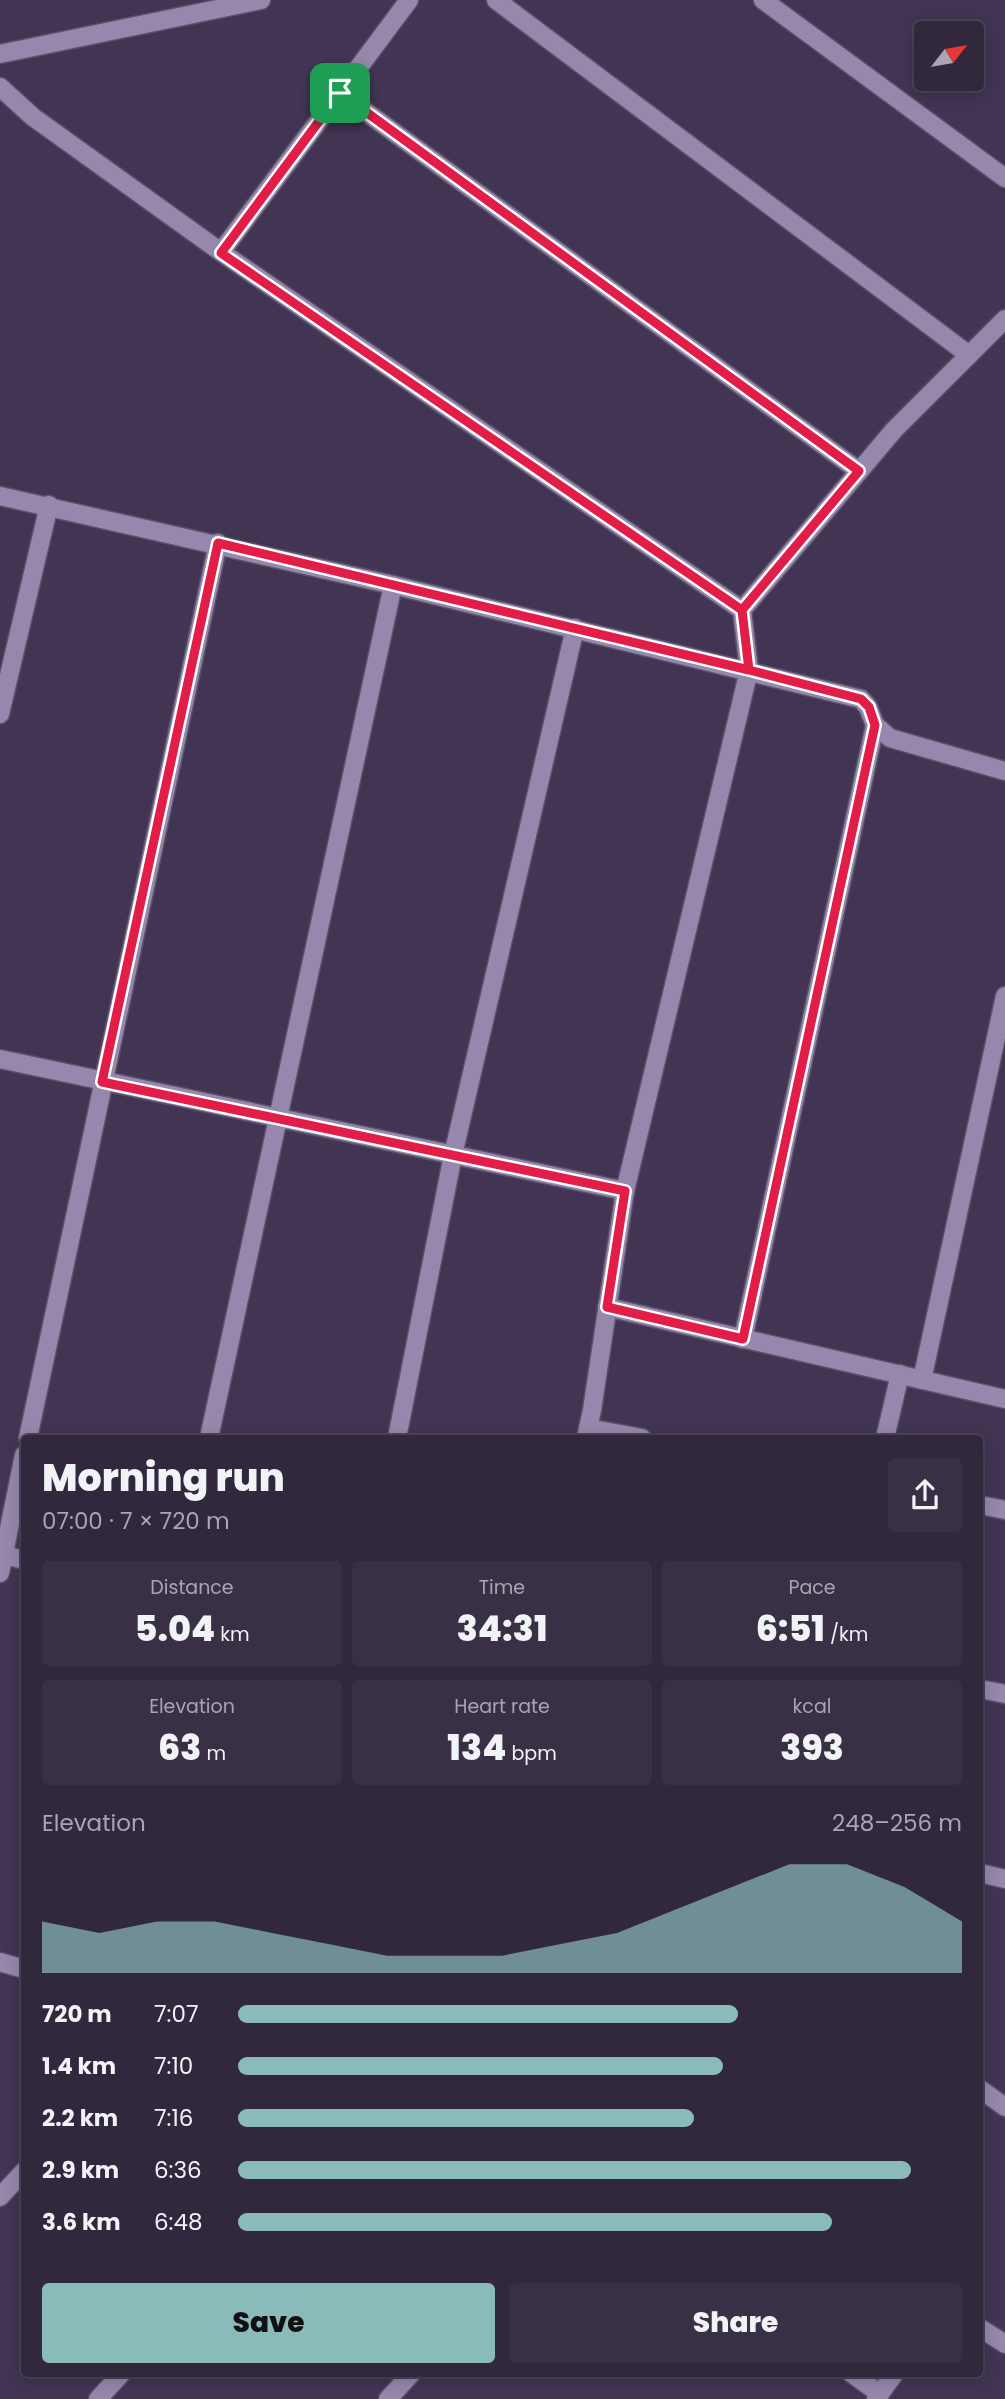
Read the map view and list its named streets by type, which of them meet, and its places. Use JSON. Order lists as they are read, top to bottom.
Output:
{
  "north": "top right",
  "page": {
    "heading": ["Morning run", "07:00 · 7 × 720 m"],
    "stats": [
      ["Distance", "5.04 km"],
      ["Time", "34:31"],
      ["Pace", "6:51 /km"],
      ["Elevation", "63 m"],
      ["Heart rate", "134 bpm"],
      ["kcal", "393"]
    ],
    "chart": ["Elevation", "248–256 m"],
    "list": [
      {
        "name": "720 m",
        "note": "7:07"
      },
      {
        "name": "1.4 km",
        "note": "7:10"
      },
      {
        "name": "2.2 km",
        "note": "7:16"
      },
      {
        "name": "2.9 km",
        "note": "6:36"
      },
      {
        "name": "3.6 km",
        "note": "6:48"
      }
    ],
    "buttons": ["Save", "Share"]
  }
}
